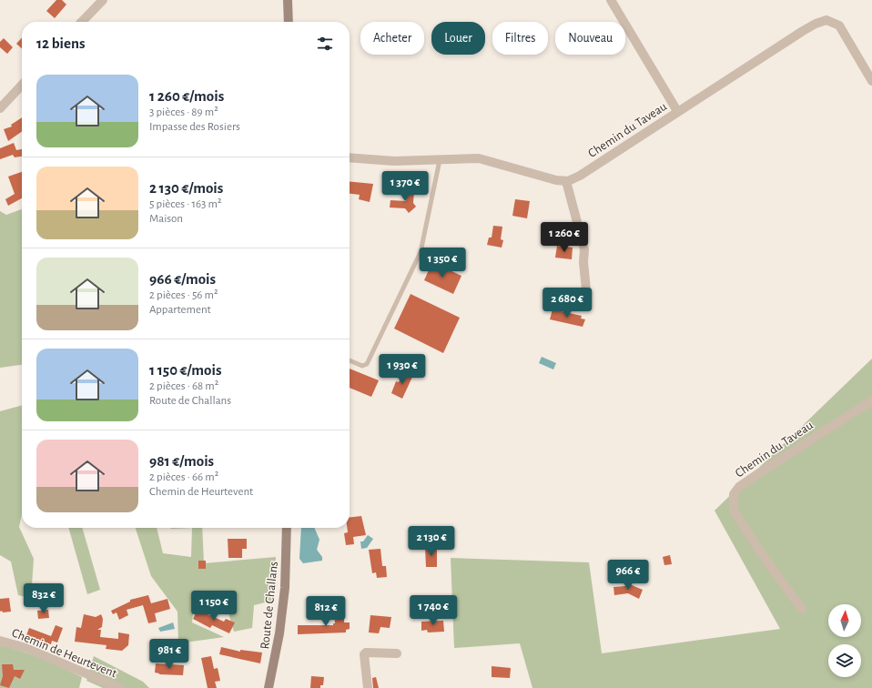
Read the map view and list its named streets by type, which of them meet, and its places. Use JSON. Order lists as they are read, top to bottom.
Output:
{
  "streets": {
    "main road": ["Route de Challans"],
    "street": ["Chemin du Taveau", "Chemin de Heurtevent"]
  },
  "north": "top",
  "page": {
    "chip": [
      "Acheter",
      "Louer",
      "Filtres",
      "Nouveau"
    ],
    "heading": "12 biens",
    "list": [
      {
        "name": "1 260 €/mois",
        "note": "3 pièces · 89 m² · Impasse des Rosiers"
      },
      {
        "name": "2 130 €/mois",
        "note": "5 pièces · 163 m² · Maison"
      },
      {
        "name": "966 €/mois",
        "note": "2 pièces · 56 m² · Appartement"
      },
      {
        "name": "1 150 €/mois",
        "note": "2 pièces · 68 m² · Route de Challans"
      },
      {
        "name": "981 €/mois",
        "note": "2 pièces · 66 m² · Chemin de Heurtevent"
      }
    ],
    "price": [
      "1 370 €",
      "1 260 €",
      "1 350 €",
      "2 680 €",
      "1 930 €",
      "2 130 €",
      "966 €",
      "832 €",
      "1 150 €",
      "1 740 €",
      "812 €",
      "981 €"
    ]
  }
}
